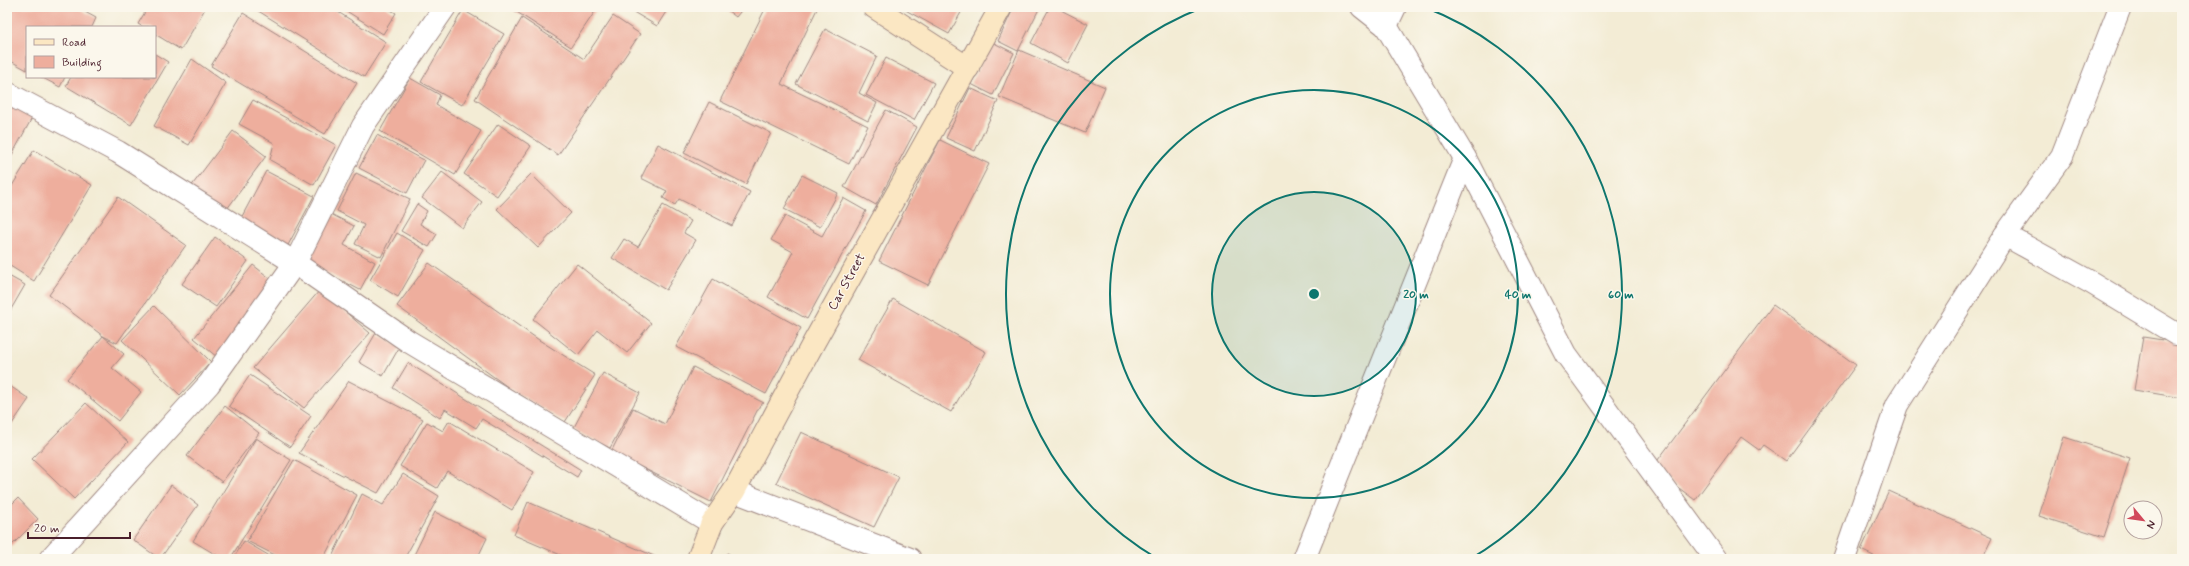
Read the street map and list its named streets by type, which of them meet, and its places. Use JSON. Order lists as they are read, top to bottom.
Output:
{
  "streets": {
    "street": ["Car Street"]
  },
  "legend": ["Road", "Building"],
  "scale_bar": "20 m",
  "north": "bottom right",
  "rings": ["20 m", "40 m", "60 m"]
}
